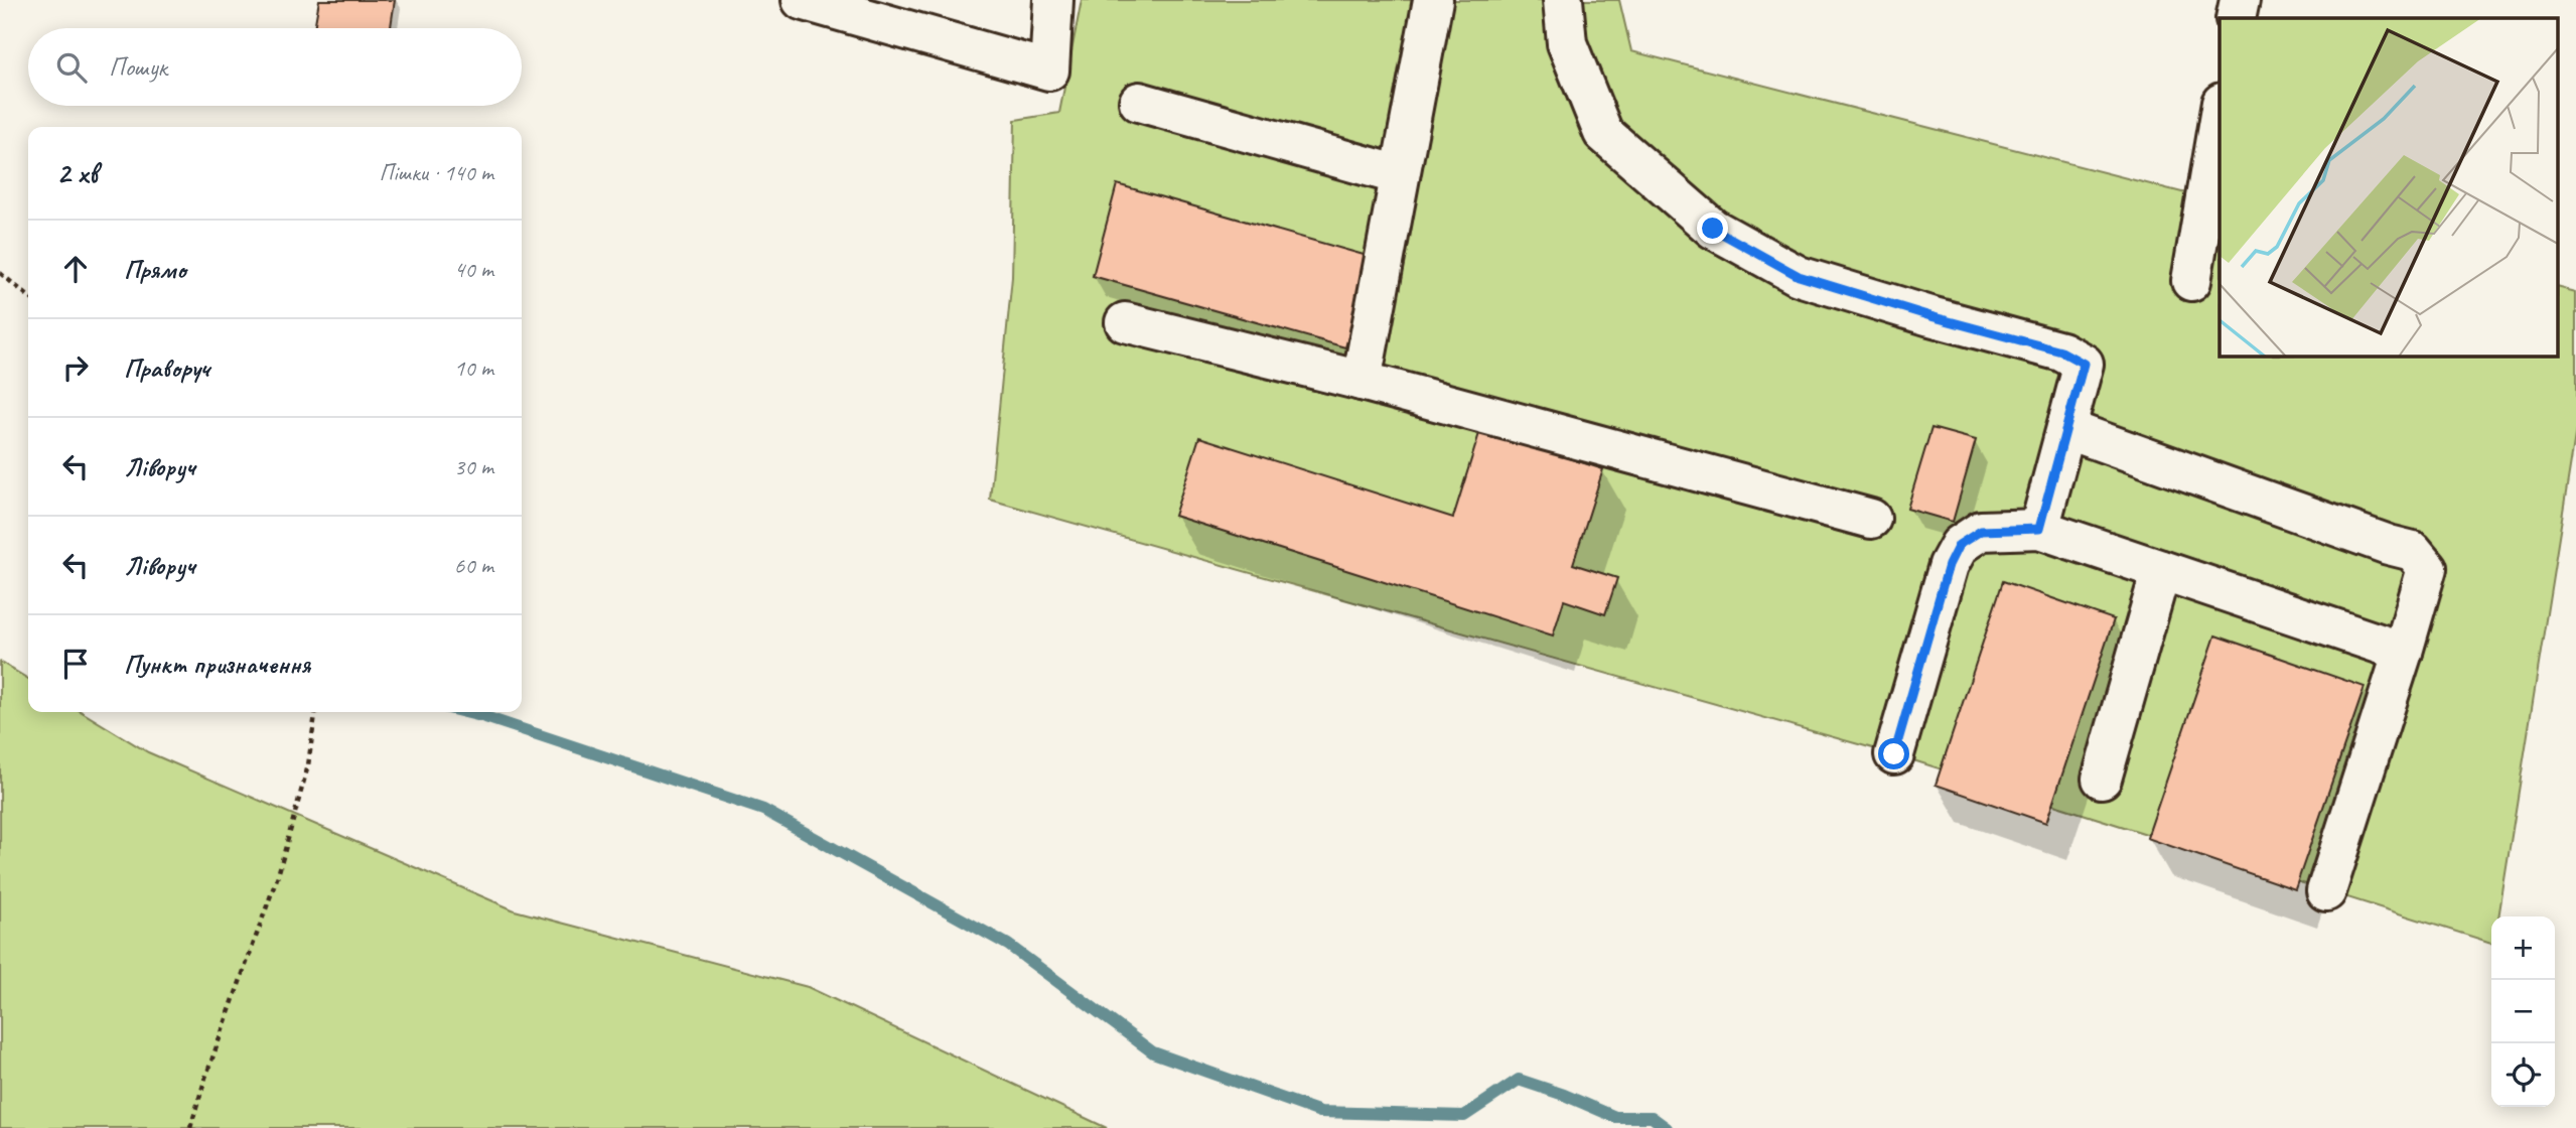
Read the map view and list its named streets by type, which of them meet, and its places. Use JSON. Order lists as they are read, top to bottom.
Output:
{
  "page": {
    "search": "Пошук",
    "heading": ["2 хв", "Пішки · 140 m"],
    "list": [
      ["Прямо", "40 m"],
      ["Праворуч", "10 m"],
      ["Ліворуч", "30 m"],
      ["Ліворуч", "60 m"],
      "Пункт призначення"
    ],
    "map_buttons": ["+", "−"]
  }
}
